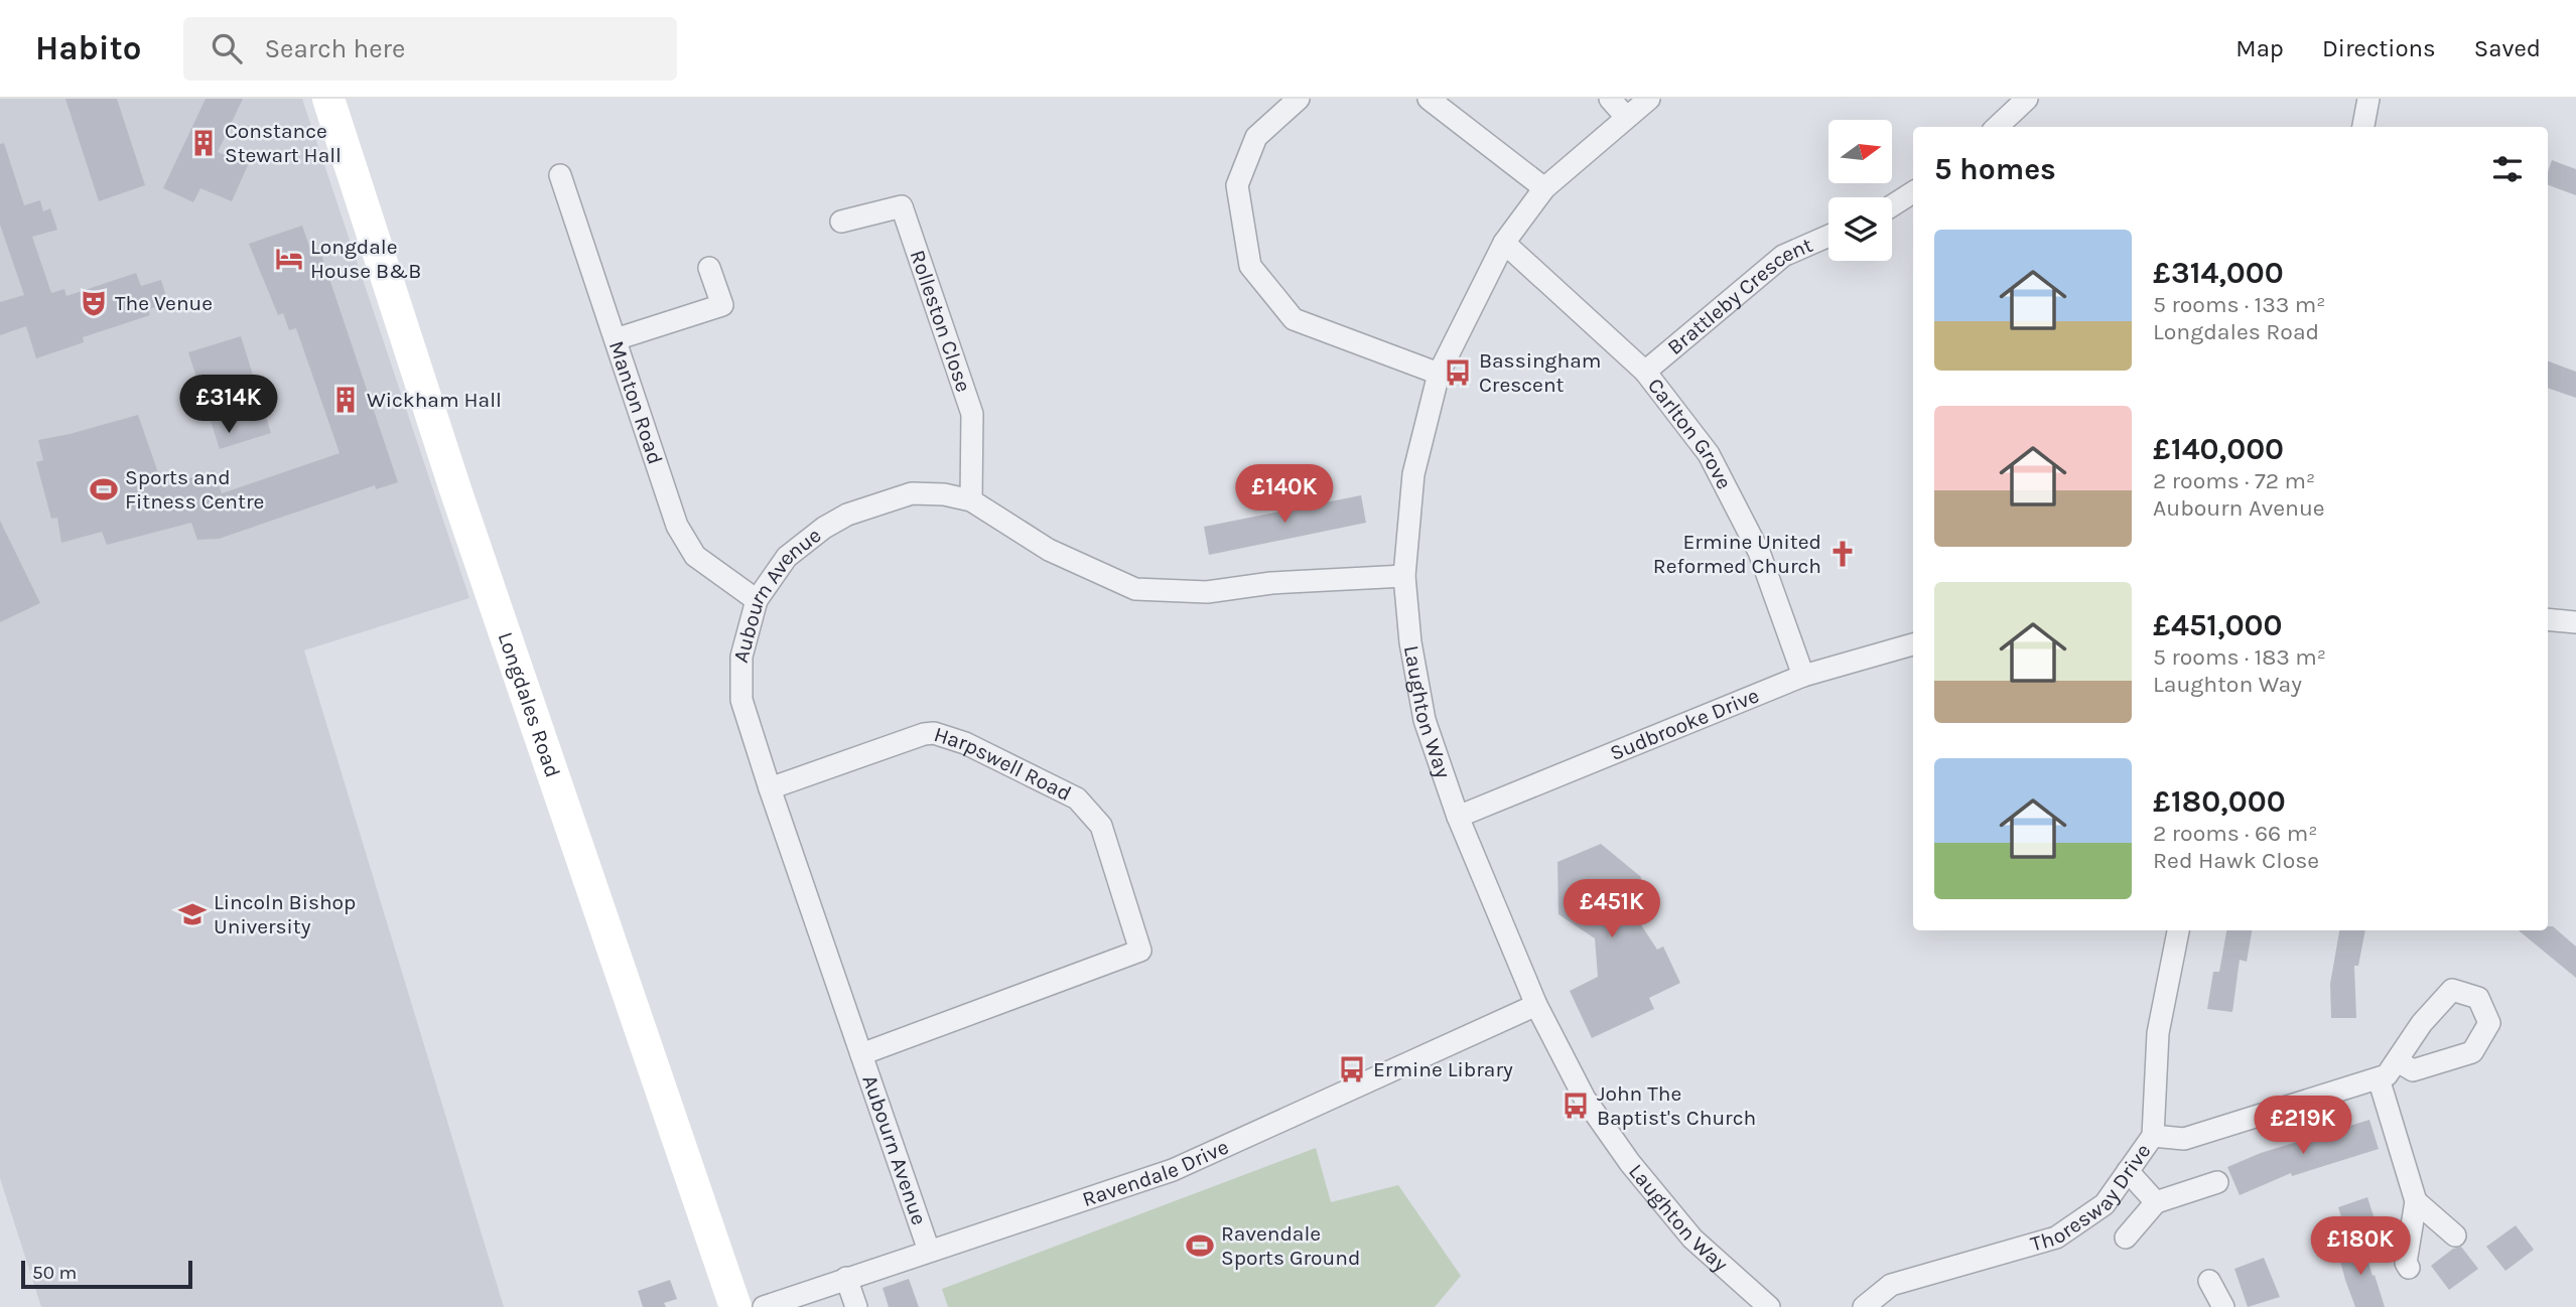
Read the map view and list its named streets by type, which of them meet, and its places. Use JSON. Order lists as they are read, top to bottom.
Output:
{
  "streets": {
    "main road": ["Longdales Road"],
    "street": [
      "Brattleby Crescent",
      "Rolleston Close",
      "Manton Road",
      "Carlton Grove",
      "Aubourn Avenue",
      "Laughton Way",
      "Sudbrooke Drive",
      "Harpswell Road",
      "Ravendale Drive",
      "Thoresway Drive"
    ]
  },
  "crossings": [
    ["Brattleby Crescent", "Carlton Grove"],
    ["Rolleston Close", "Aubourn Avenue"],
    ["Manton Road", "Aubourn Avenue"],
    ["Carlton Grove", "Laughton Way"],
    ["Carlton Grove", "Sudbrooke Drive"],
    ["Aubourn Avenue", "Laughton Way"],
    ["Aubourn Avenue", "Harpswell Road"],
    ["Aubourn Avenue", "Ravendale Drive"],
    ["Laughton Way", "Sudbrooke Drive"],
    ["Laughton Way", "Ravendale Drive"]
  ],
  "places": {
    "building": ["Constance Stewart Hall", "Wickham Hall"],
    "hotel": ["Longdale House B&B"],
    "theatre": ["The Venue"],
    "bus stop": ["Bassingham Crescent", "Ermine Library", "John The Baptist's Church"],
    "sports": ["Sports and Fitness Centre", "Ravendale Sports Ground"],
    "church": ["Ermine United Reformed Church"],
    "school or university": ["Lincoln Bishop University"]
  },
  "scale_bar": "50 m",
  "north": "right",
  "page": {
    "header": "Habito",
    "search": "Search here",
    "nav": ["Map", "Directions", "Saved"],
    "heading": "5 homes",
    "list": [
      {
        "name": "£314,000",
        "note": "5 rooms · 133 m² · Longdales Road"
      },
      {
        "name": "£140,000",
        "note": "2 rooms · 72 m² · Aubourn Avenue"
      },
      {
        "name": "£451,000",
        "note": "5 rooms · 183 m² · Laughton Way"
      },
      {
        "name": "£180,000",
        "note": "2 rooms · 66 m² · Red Hawk Close"
      }
    ],
    "price": [
      "£314K",
      "£140K",
      "£451K",
      "£219K",
      "£180K"
    ],
    "scale": "50 m"
  }
}
